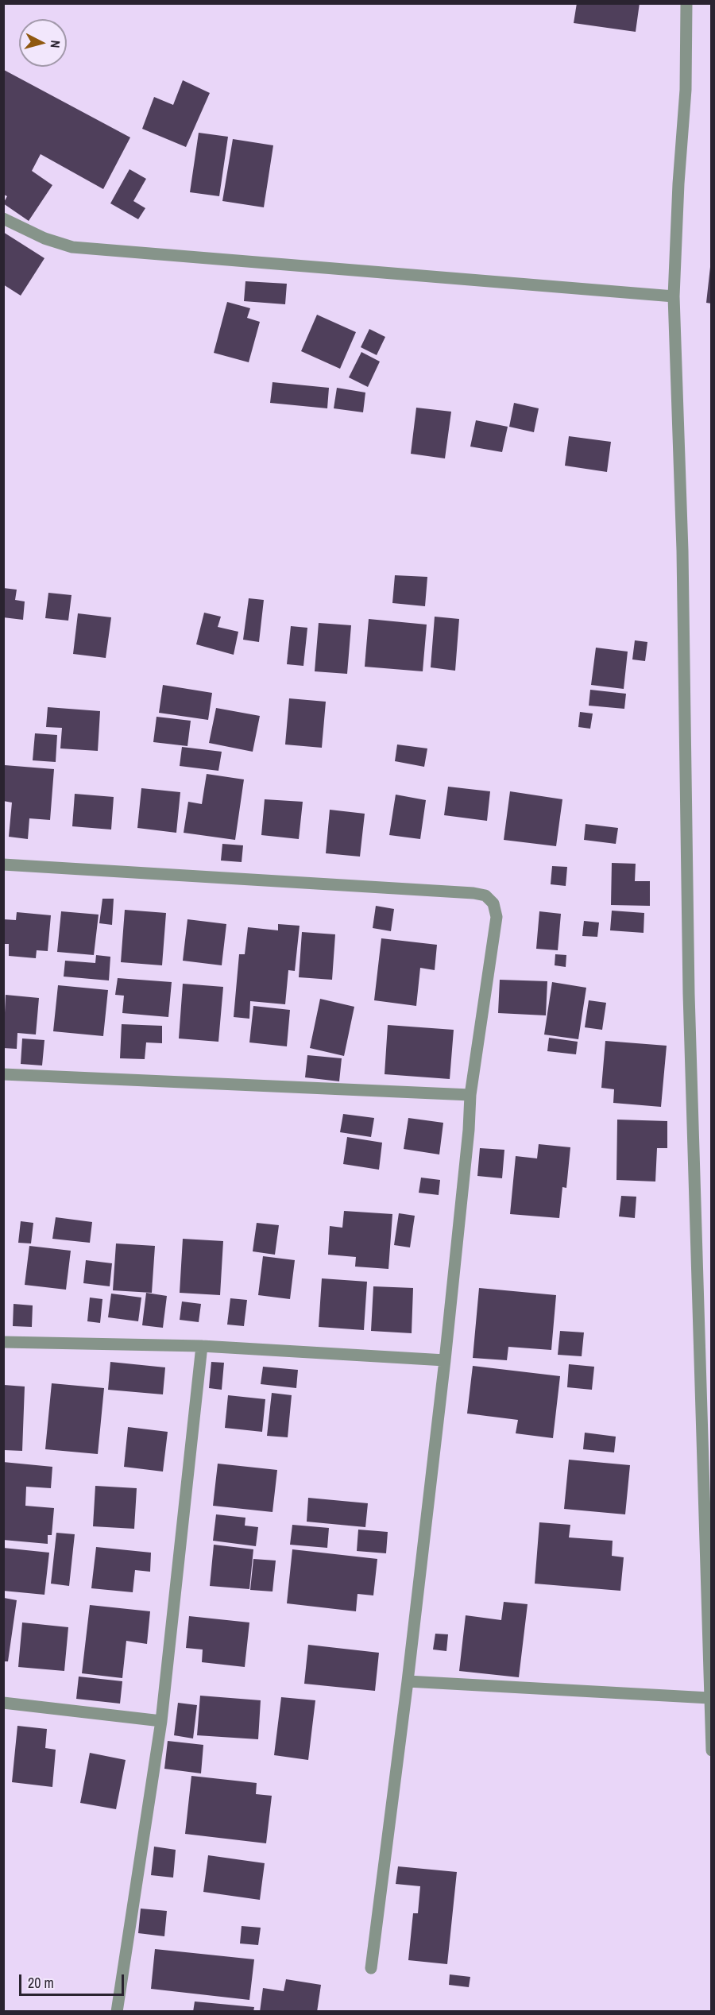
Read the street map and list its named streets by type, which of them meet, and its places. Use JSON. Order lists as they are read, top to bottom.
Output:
{
  "scale_bar": "20 m",
  "north": "right"
}
